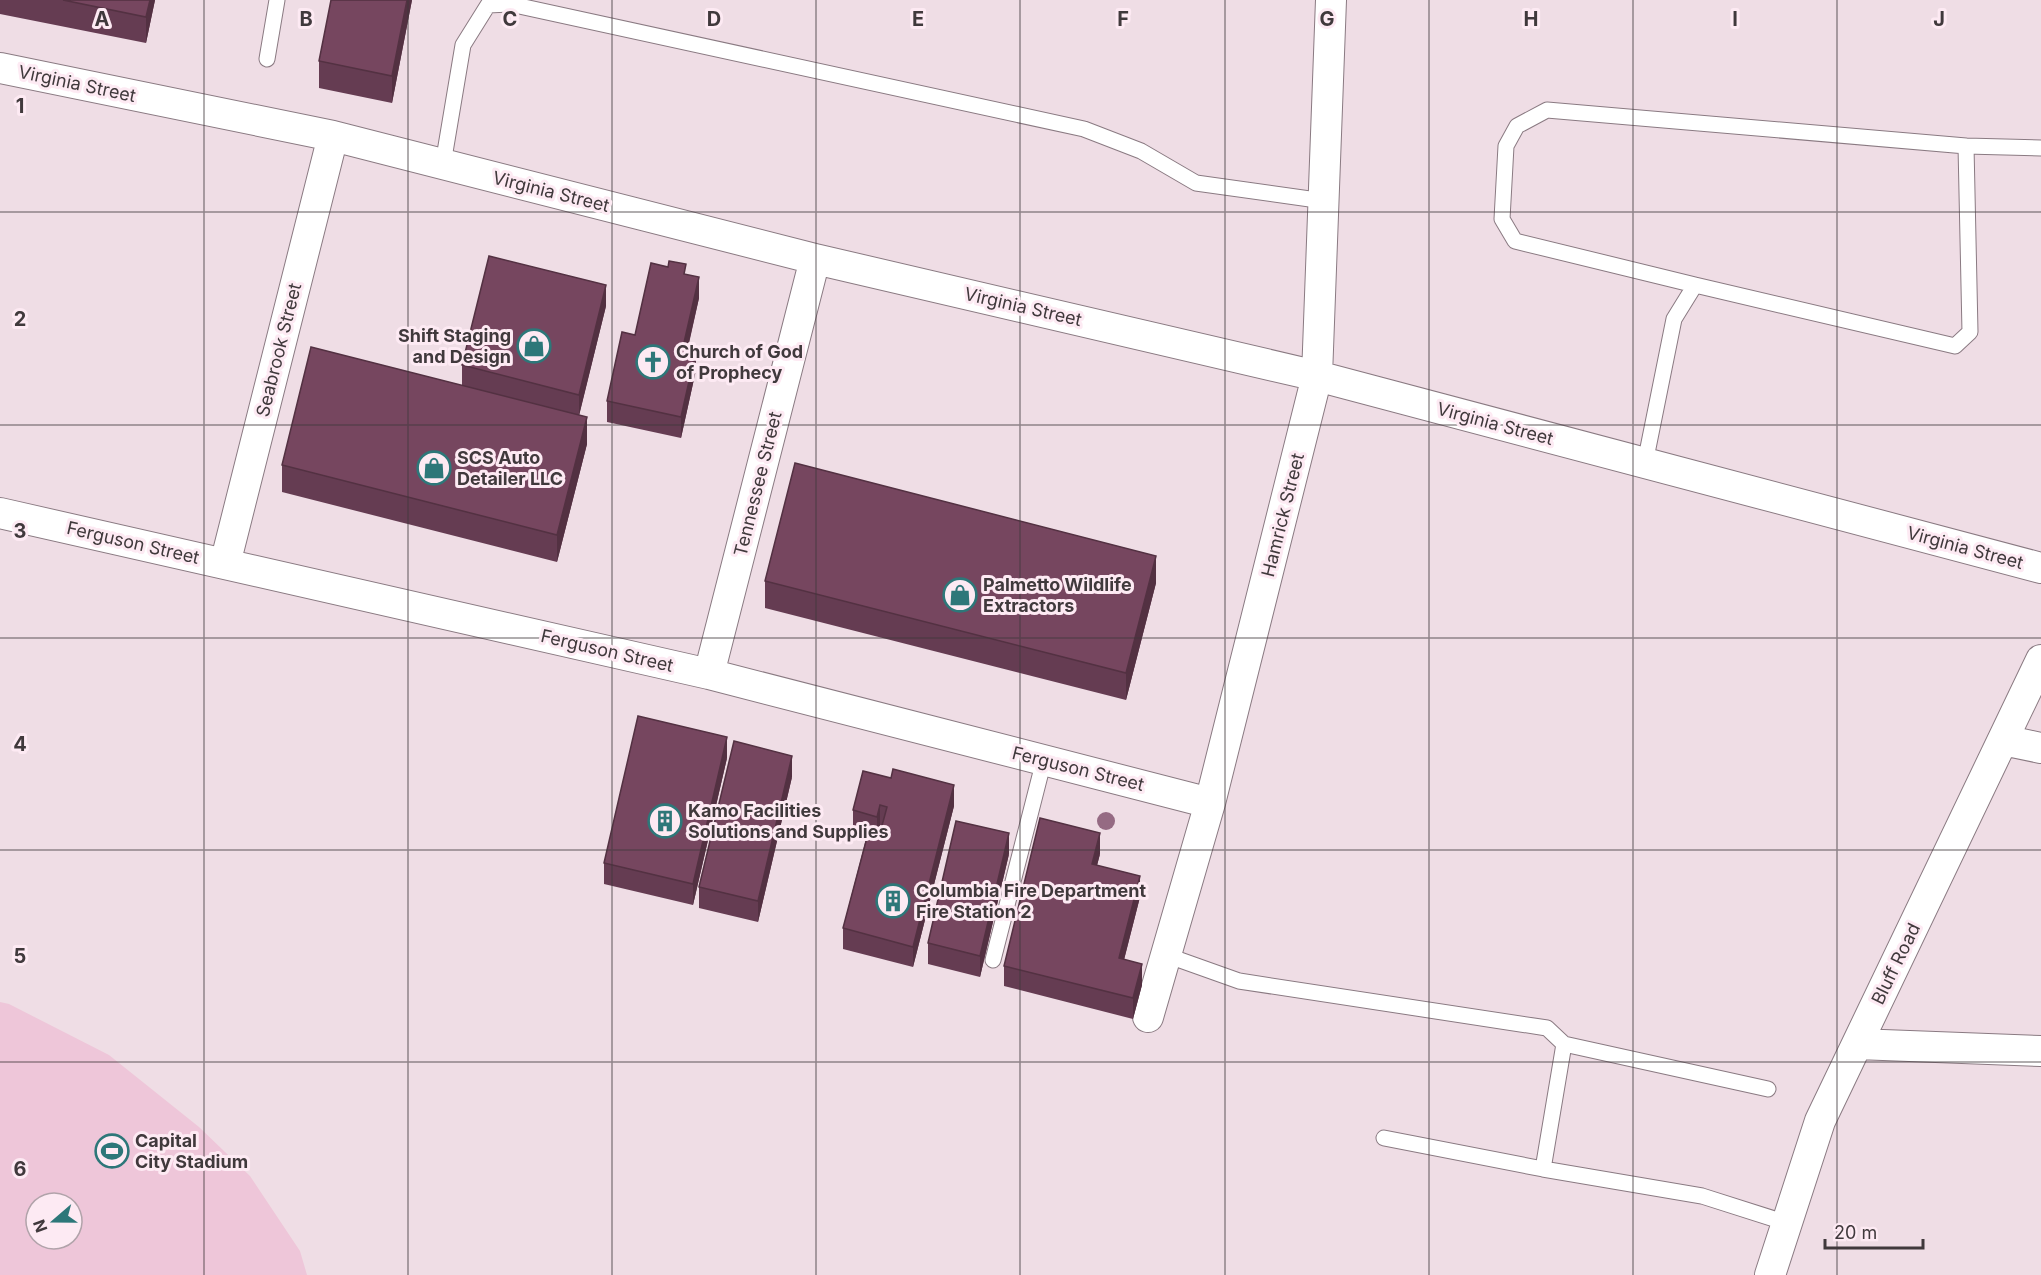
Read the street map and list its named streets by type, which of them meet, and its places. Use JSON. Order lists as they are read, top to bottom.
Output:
{
  "streets": {
    "street": [
      "Virginia Street",
      "Seabrook Street",
      "Tennessee Street",
      "Hamrick Street",
      "Ferguson Street",
      "Bluff Road"
    ]
  },
  "crossings": [
    ["Virginia Street", "Seabrook Street"],
    ["Virginia Street", "Tennessee Street"],
    ["Virginia Street", "Hamrick Street"],
    ["Seabrook Street", "Ferguson Street"],
    ["Tennessee Street", "Ferguson Street"],
    ["Hamrick Street", "Ferguson Street"]
  ],
  "places": {
    "shop": ["Shift Staging and Design", "SCS Auto Detailer LLC", "Palmetto Wildlife Extractors"],
    "church": ["Church of God of Prophecy"],
    "building": ["Kamo Facilities Solutions and Supplies", "Columbia Fire Department Fire Station 2"],
    "sports": ["Capital City Stadium"]
  },
  "scale_bar": "20 m",
  "north": "left",
  "grid": {
    "columns": [
      "A",
      "B",
      "C",
      "D",
      "E",
      "F",
      "G",
      "H",
      "I",
      "J"
    ],
    "rows": [
      "1",
      "2",
      "3",
      "4",
      "5",
      "6"
    ]
  }
}
